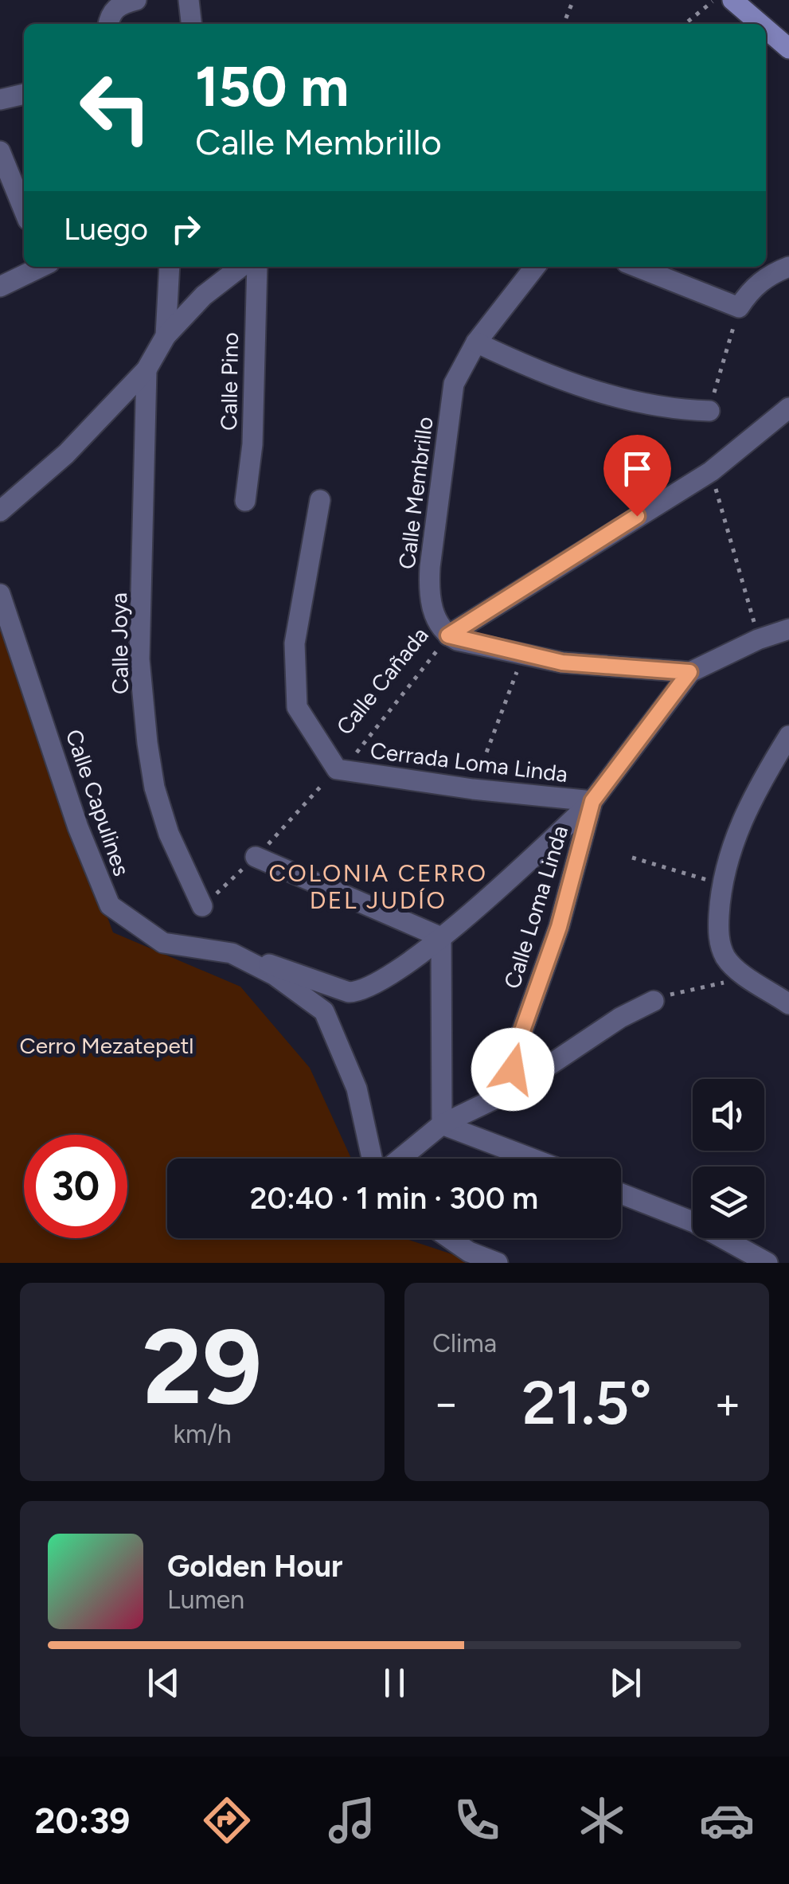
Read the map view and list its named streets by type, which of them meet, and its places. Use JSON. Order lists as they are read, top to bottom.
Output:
{
  "streets": {
    "street": [
      "Calle Pino",
      "Calle Membrillo",
      "Calle Joya",
      "Calle Cañada",
      "Cerrada Loma Linda",
      "Calle Capulines",
      "Calle Loma Linda"
    ]
  },
  "crossings": [
    ["Calle Membrillo", "Calle Cañada"],
    ["Calle Joya", "Calle Cañada"],
    ["Calle Cañada", "Cerrada Loma Linda"],
    ["Cerrada Loma Linda", "Calle Loma Linda"]
  ],
  "districts": ["COLONIA CERRO DEL JUDÍO"],
  "parks": ["Cerro Mezatepetl"],
  "page": {
    "turn": ["150 m", "Calle Membrillo"],
    "then": "Luego",
    "limit": "30",
    "trip": "20:40 · 1 min · 300 m",
    "tile": [
      ["29", "km/h"],
      "Clima"
    ],
    "heat": ["−", "21.5°", "+"],
    "song": ["Golden Hour", "Lumen"],
    "tabs": "20:39"
  }
}
